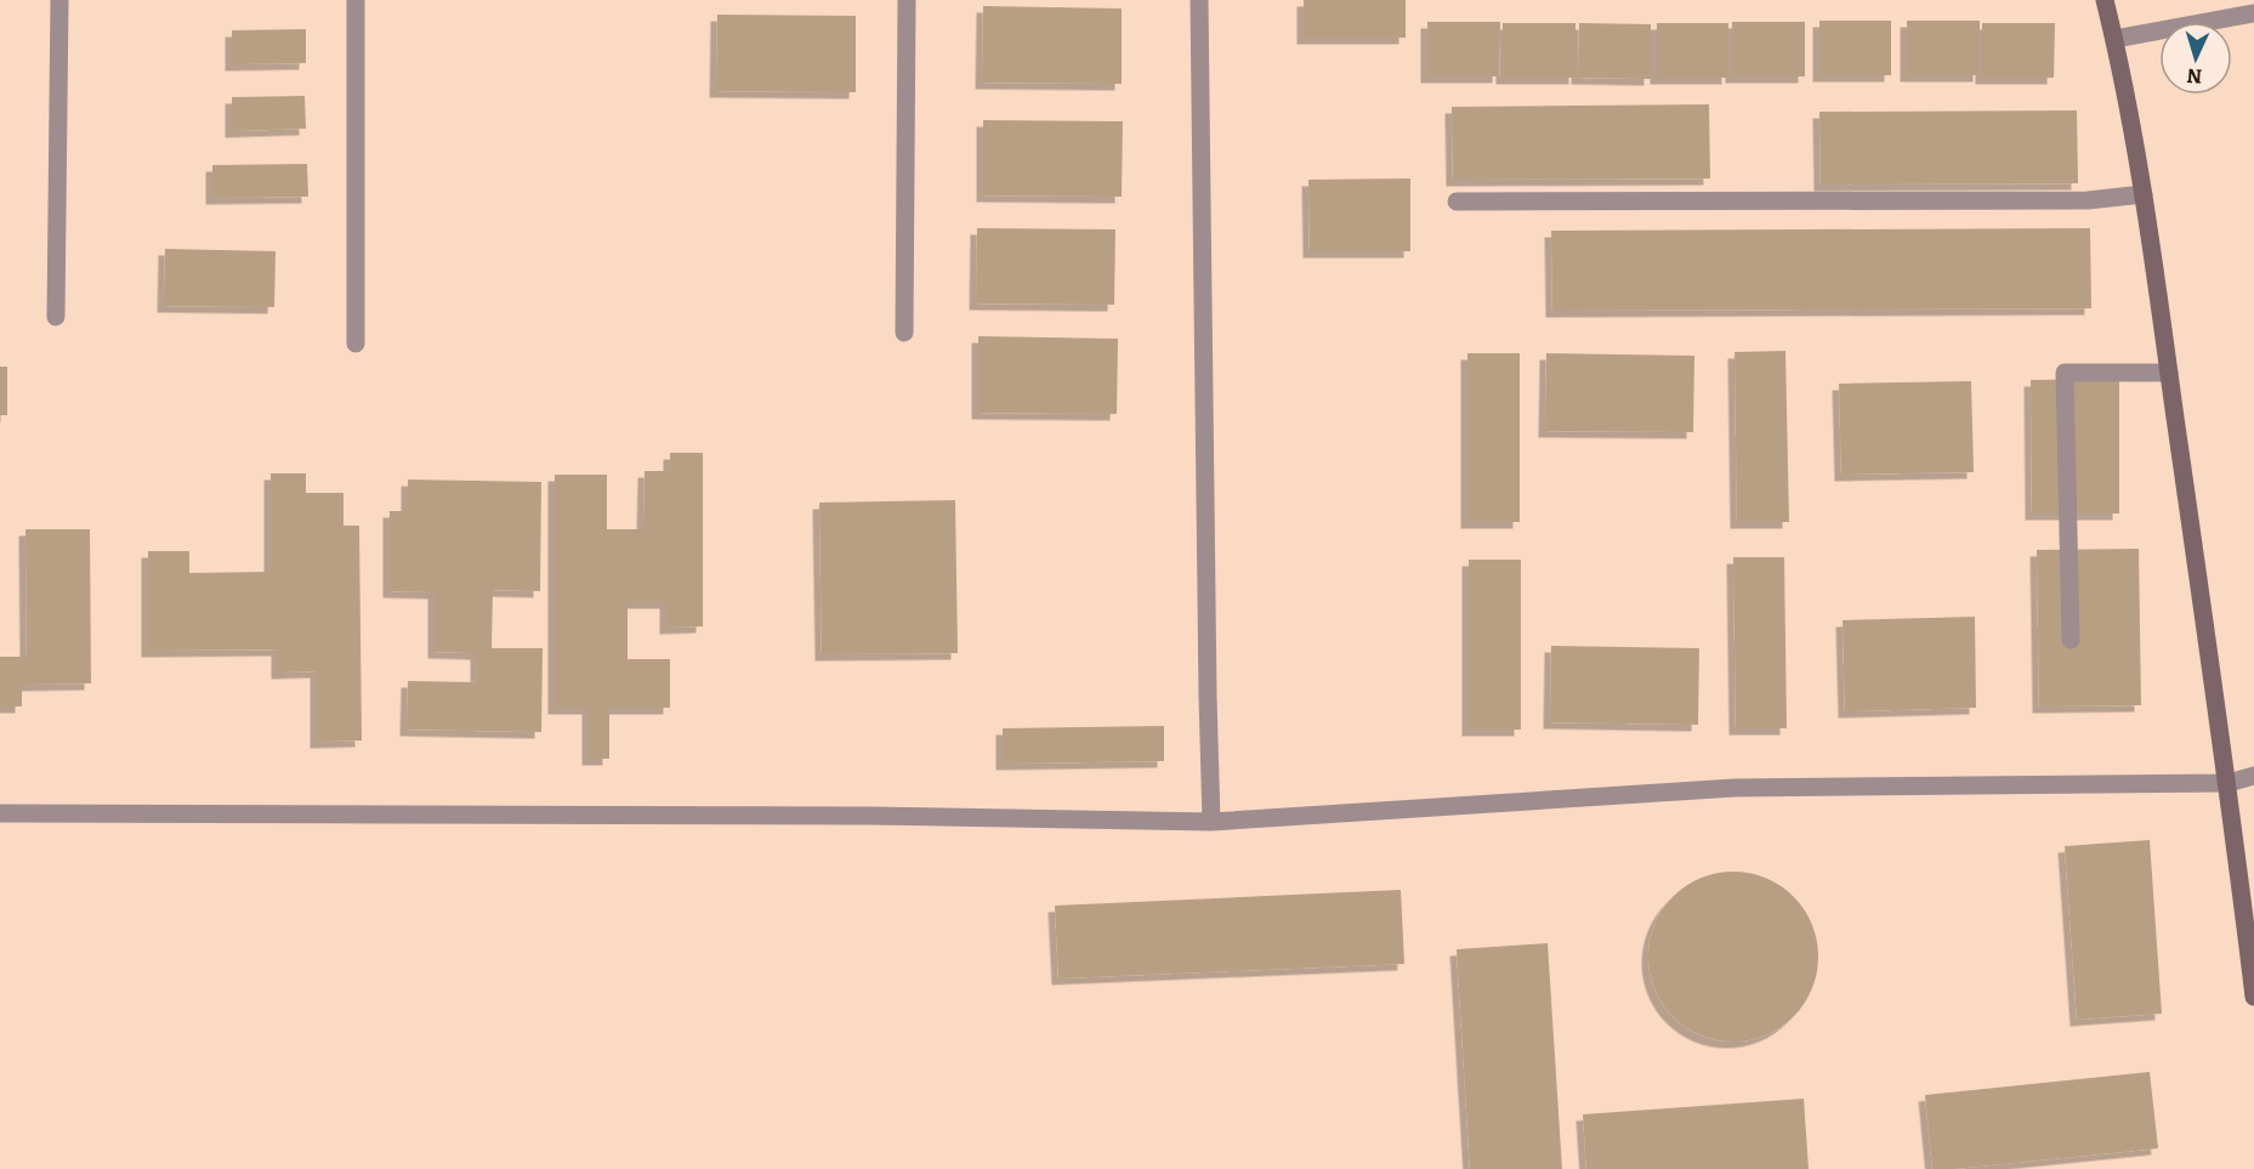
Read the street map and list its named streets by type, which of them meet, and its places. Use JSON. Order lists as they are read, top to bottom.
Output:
{
  "north": "bottom"
}
